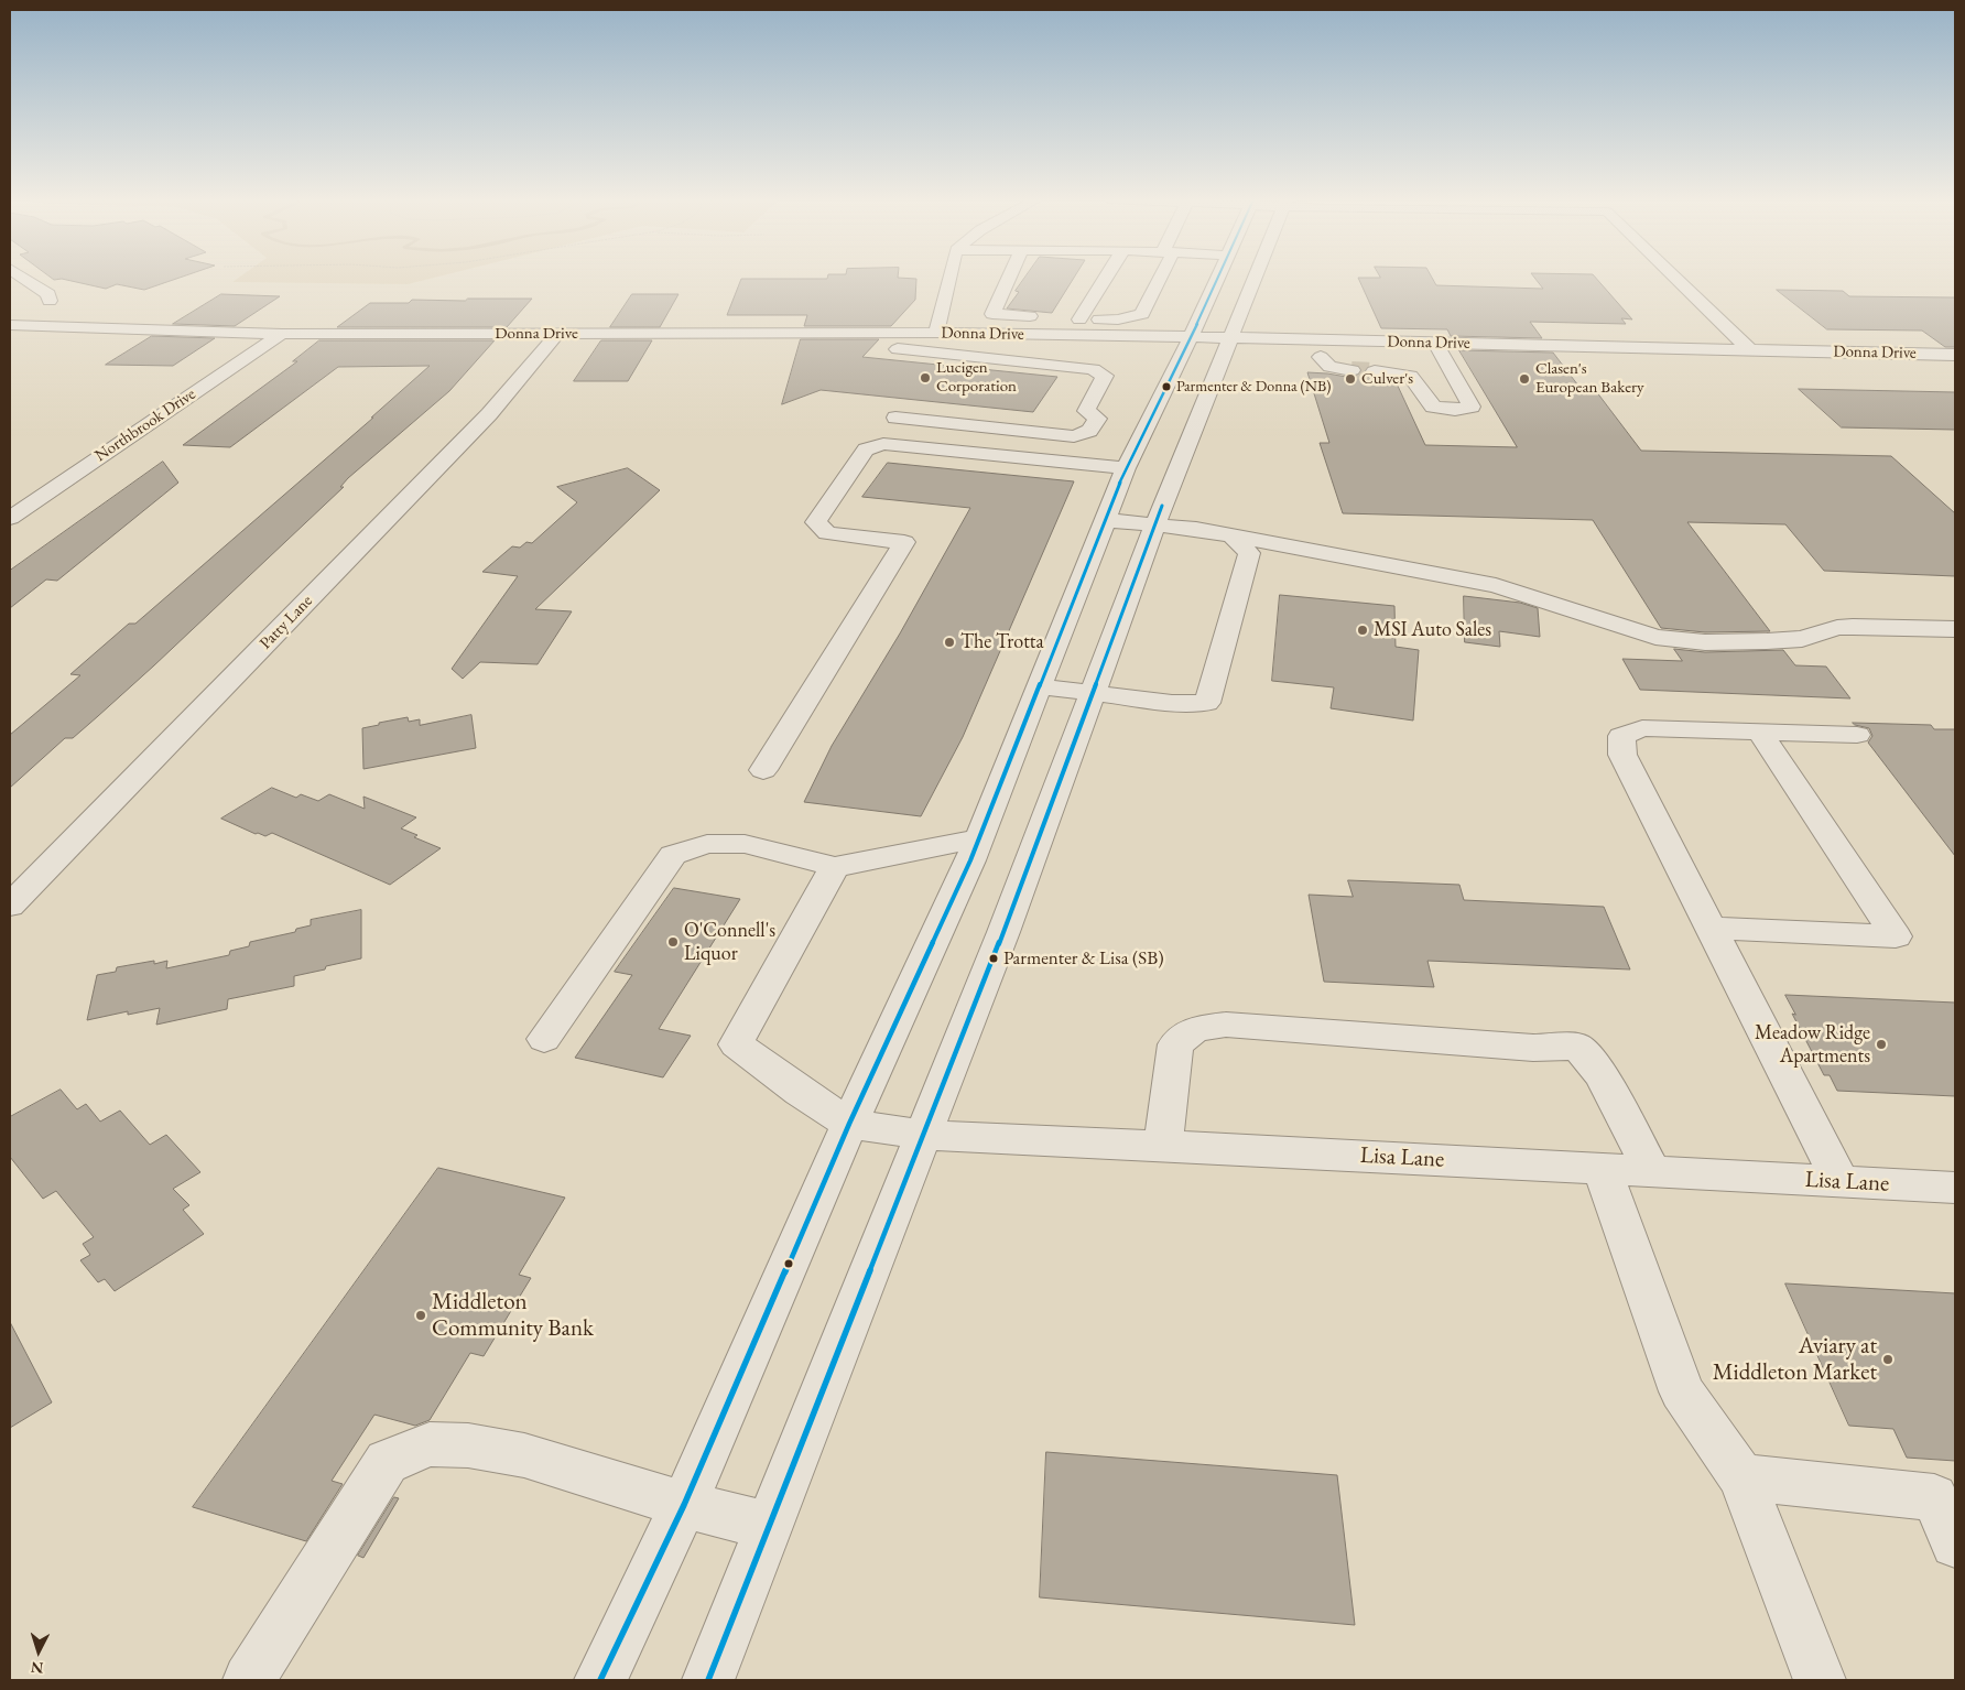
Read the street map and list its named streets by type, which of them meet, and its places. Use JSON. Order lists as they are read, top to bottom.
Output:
{
  "streets": {
    "street": [
      "Donna Drive",
      "Northbrook Drive",
      "Patty Lane",
      "Lisa Lane"
    ]
  },
  "crossings": [
    ["Donna Drive", "Northbrook Drive"],
    ["Donna Drive", "Patty Lane"]
  ],
  "places": [
    "Lucigen Corporation",
    "Culver's",
    "Clasen's European Bakery",
    "Parmenter & Donna (NB)",
    "MSI Auto Sales",
    "The Trotta",
    "O'Connell's Liquor",
    "Parmenter & Lisa (SB)",
    "Meadow Ridge Apartments",
    "Middleton Community Bank",
    "Aviary at Middleton Market"
  ],
  "north": "bottom"
}
